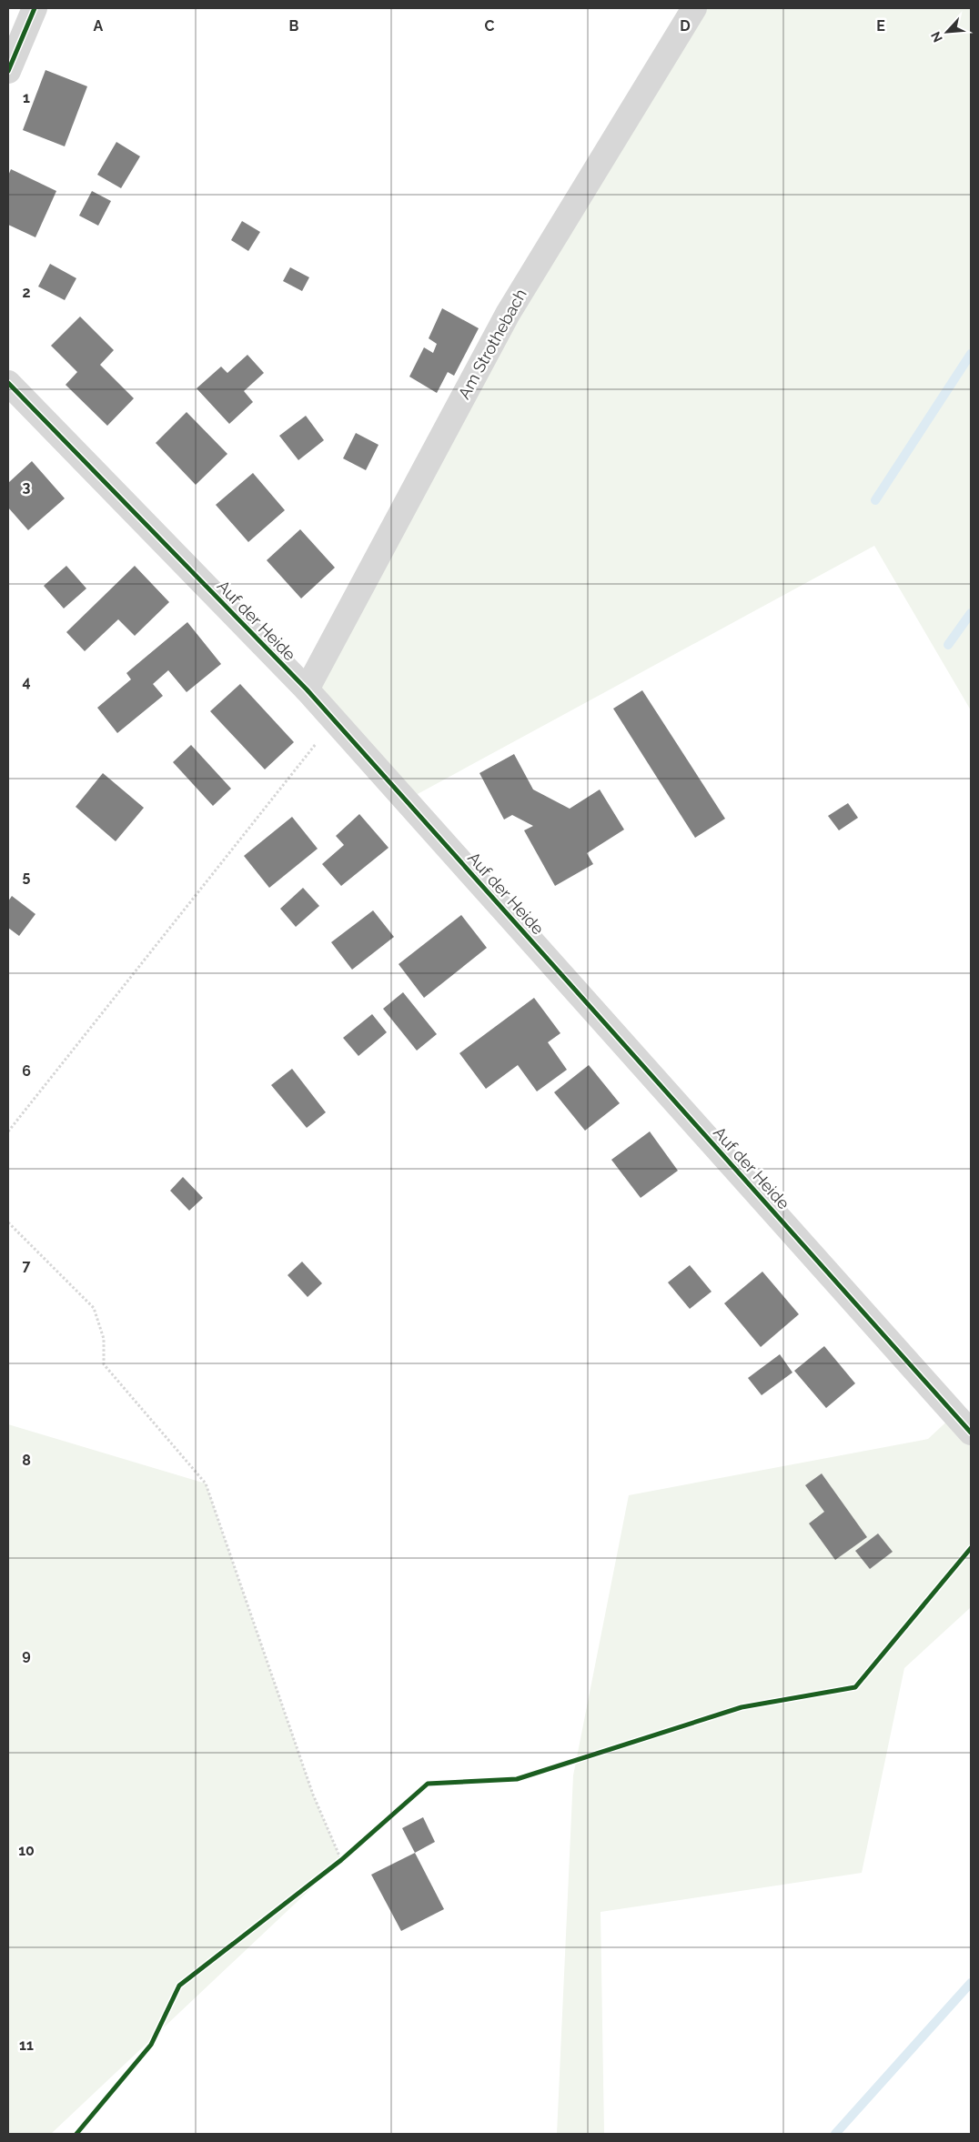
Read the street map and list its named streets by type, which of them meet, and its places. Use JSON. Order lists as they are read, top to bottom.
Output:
{
  "streets": {
    "street": ["Am Strothebach", "Auf der Heide"]
  },
  "crossings": [
    ["Am Strothebach", "Auf der Heide"]
  ],
  "north": "bottom left",
  "grid": {
    "columns": [
      "A",
      "B",
      "C",
      "D",
      "E"
    ],
    "rows": [
      "1",
      "2",
      "3",
      "4",
      "5",
      "6",
      "7",
      "8",
      "9",
      "10",
      "11"
    ]
  }
}
